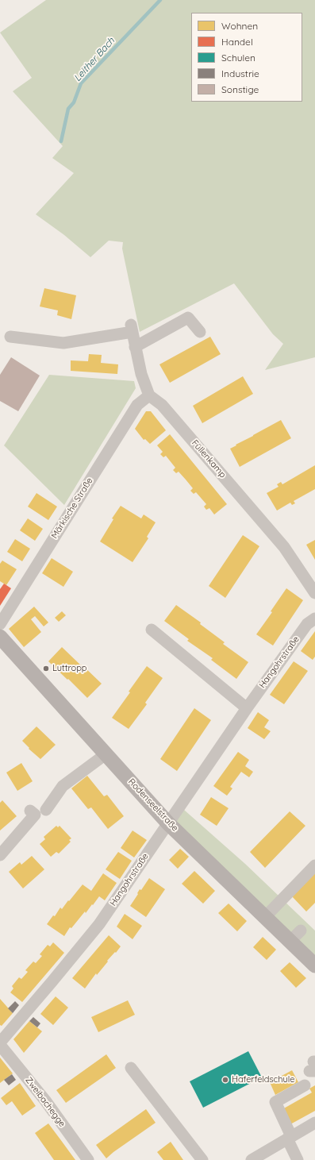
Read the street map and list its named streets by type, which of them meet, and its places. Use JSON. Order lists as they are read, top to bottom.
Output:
{
  "streets": {
    "main road": ["Rodenseelstraße"],
    "street": [
      "Füllenkamp",
      "Märkische Straße",
      "Hangohrstraße",
      "Zweibachegge"
    ]
  },
  "crossings": [
    ["Füllenkamp", "Märkische Straße"],
    ["Hangohrstraße", "Rodenseelstraße"]
  ],
  "water": ["Leither Bach"],
  "places": ["Luttropp", "Haferfeldschule"],
  "legend": [
    "Wohnen",
    "Handel",
    "Schulen",
    "Industrie",
    "Sonstige"
  ]
}
